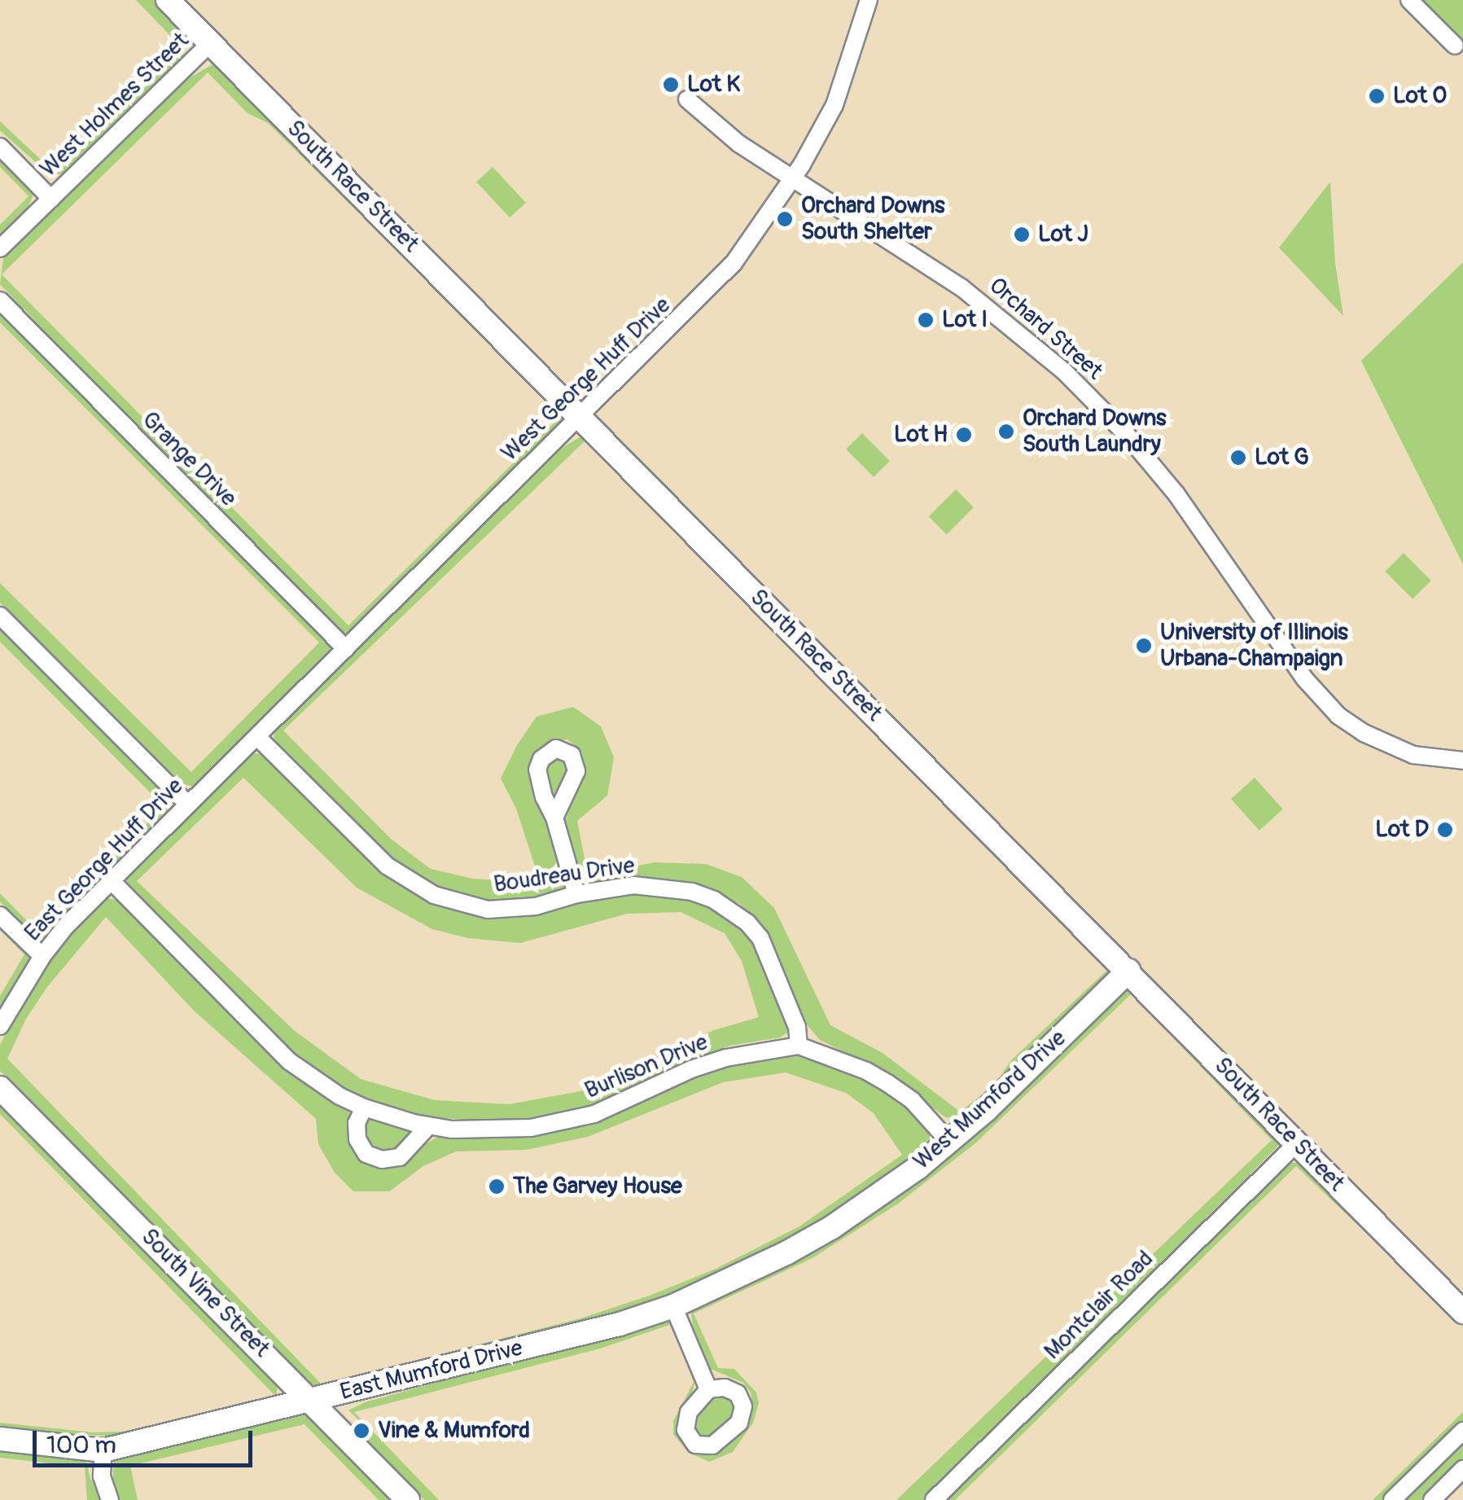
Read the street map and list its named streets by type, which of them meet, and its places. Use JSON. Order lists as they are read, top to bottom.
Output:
{
  "streets": {
    "street": [
      "West Holmes Street",
      "South Race Street",
      "Orchard Street",
      "West George Huff Drive",
      "Grange Drive",
      "East George Huff Drive",
      "Boudreau Drive",
      "Burlison Drive",
      "West Mumford Drive",
      "South Vine Street",
      "Montclair Road",
      "East Mumford Drive"
    ]
  },
  "crossings": [
    ["West Holmes Street", "South Race Street"],
    ["South Race Street", "West George Huff Drive"],
    ["South Race Street", "West Mumford Drive"],
    ["South Race Street", "Montclair Road"],
    ["Orchard Street", "West George Huff Drive"],
    ["West George Huff Drive", "Grange Drive"],
    ["West George Huff Drive", "East George Huff Drive"],
    ["West George Huff Drive", "Boudreau Drive"],
    ["East George Huff Drive", "Boudreau Drive"],
    ["East George Huff Drive", "Burlison Drive"],
    ["Boudreau Drive", "Burlison Drive"],
    ["Burlison Drive", "West Mumford Drive"],
    ["West Mumford Drive", "East Mumford Drive"],
    ["South Vine Street", "East Mumford Drive"]
  ],
  "places": [
    "Lot K",
    "Lot O",
    "Orchard Downs South Shelter",
    "Lot J",
    "Lot I",
    "Orchard Downs South Laundry",
    "Lot H",
    "Lot G",
    "University of Illinois Urbana-Champaign",
    "Lot D",
    "The Garvey House",
    "Vine & Mumford"
  ],
  "scale_bar": "100 m"
}
